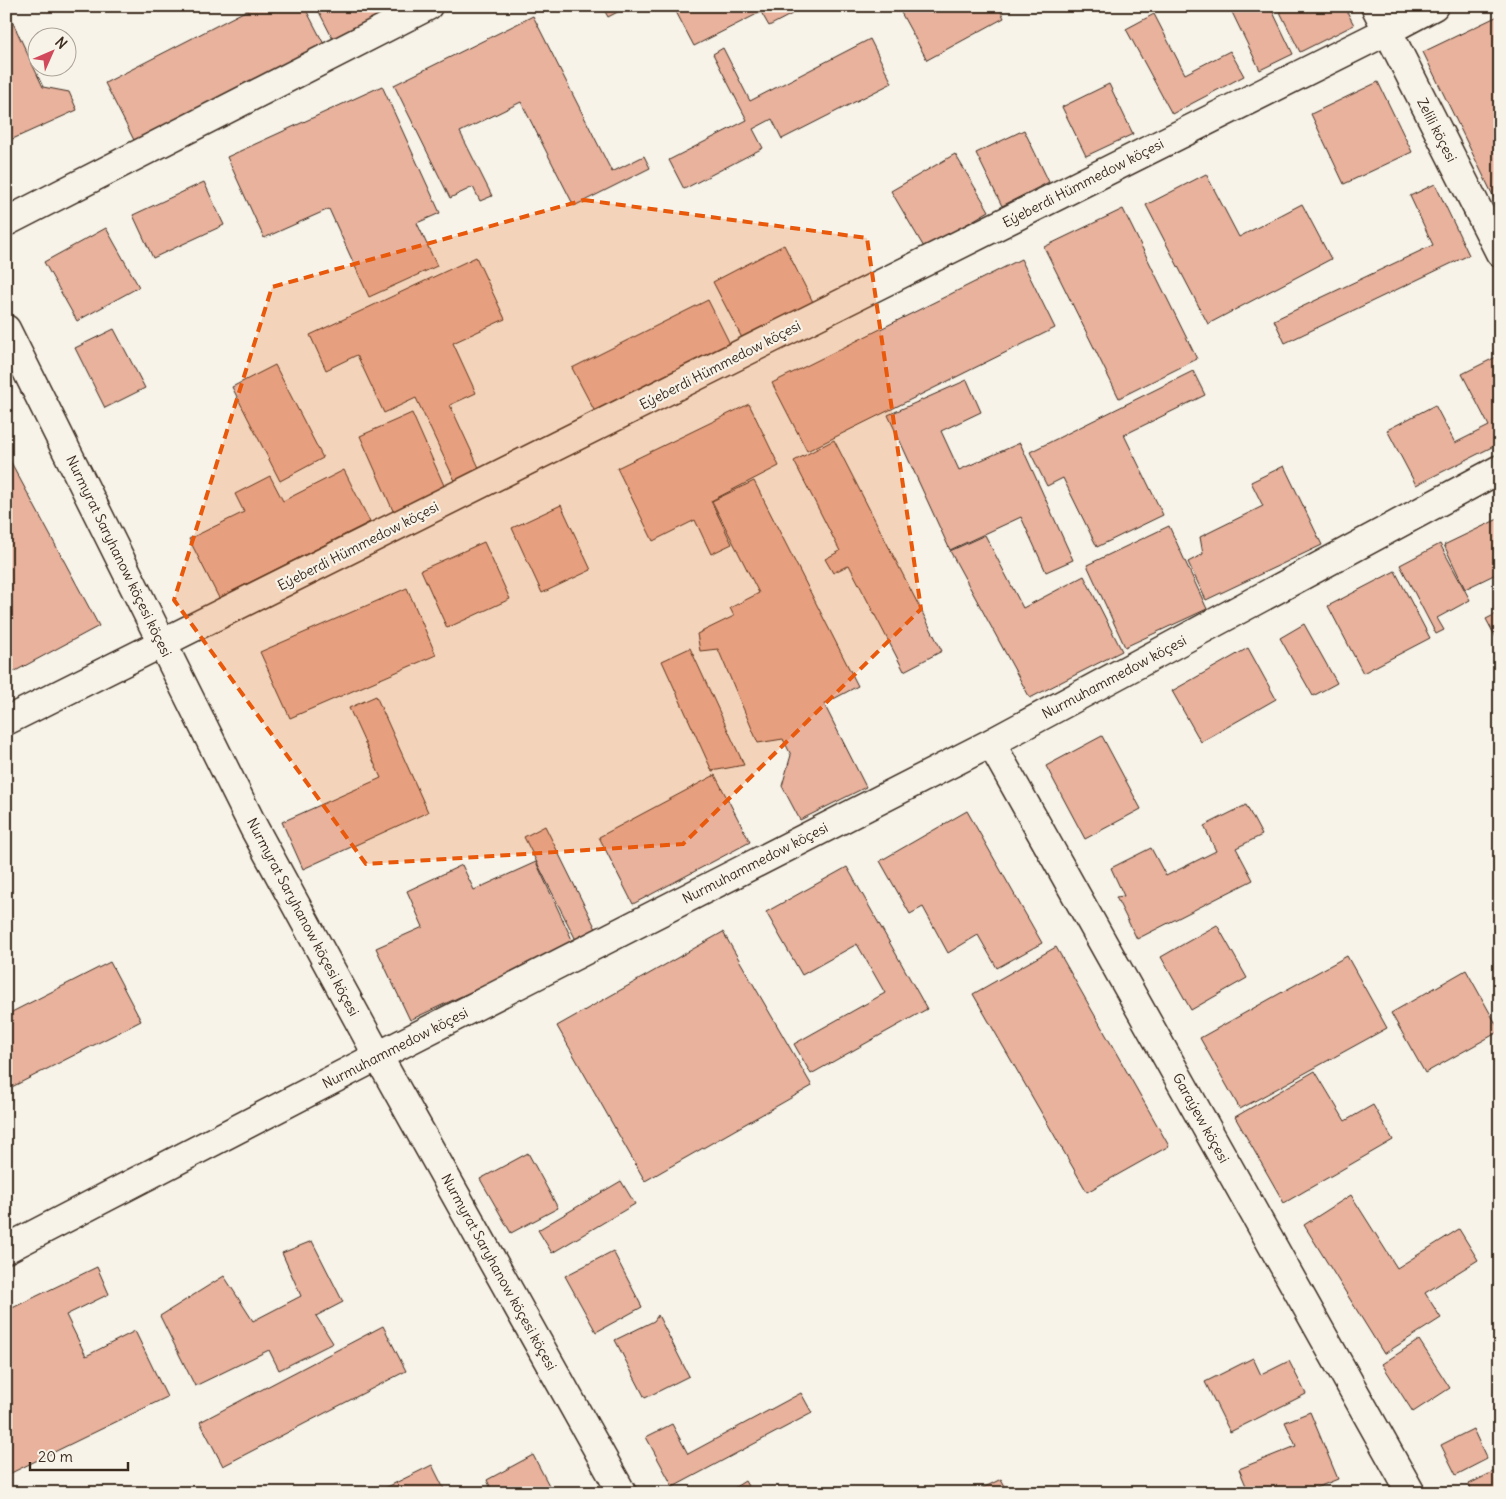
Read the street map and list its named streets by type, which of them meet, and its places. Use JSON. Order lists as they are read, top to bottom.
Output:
{
  "streets": {
    "street": [
      "Zelili köçesi",
      "Eýeberdi Hümmedow köçesi",
      "Nurmyrat Saryhanow köçesi köçesi",
      "Nurmuhammedow köçesi",
      "Garaýew köçesi"
    ]
  },
  "crossings": [
    ["Zelili köçesi", "Eýeberdi Hümmedow köçesi"],
    ["Eýeberdi Hümmedow köçesi", "Nurmyrat Saryhanow köçesi köçesi"],
    ["Nurmyrat Saryhanow köçesi köçesi", "Nurmuhammedow köçesi"],
    ["Nurmuhammedow köçesi", "Garaýew köçesi"]
  ],
  "scale_bar": "20 m",
  "north": "top right"
}
